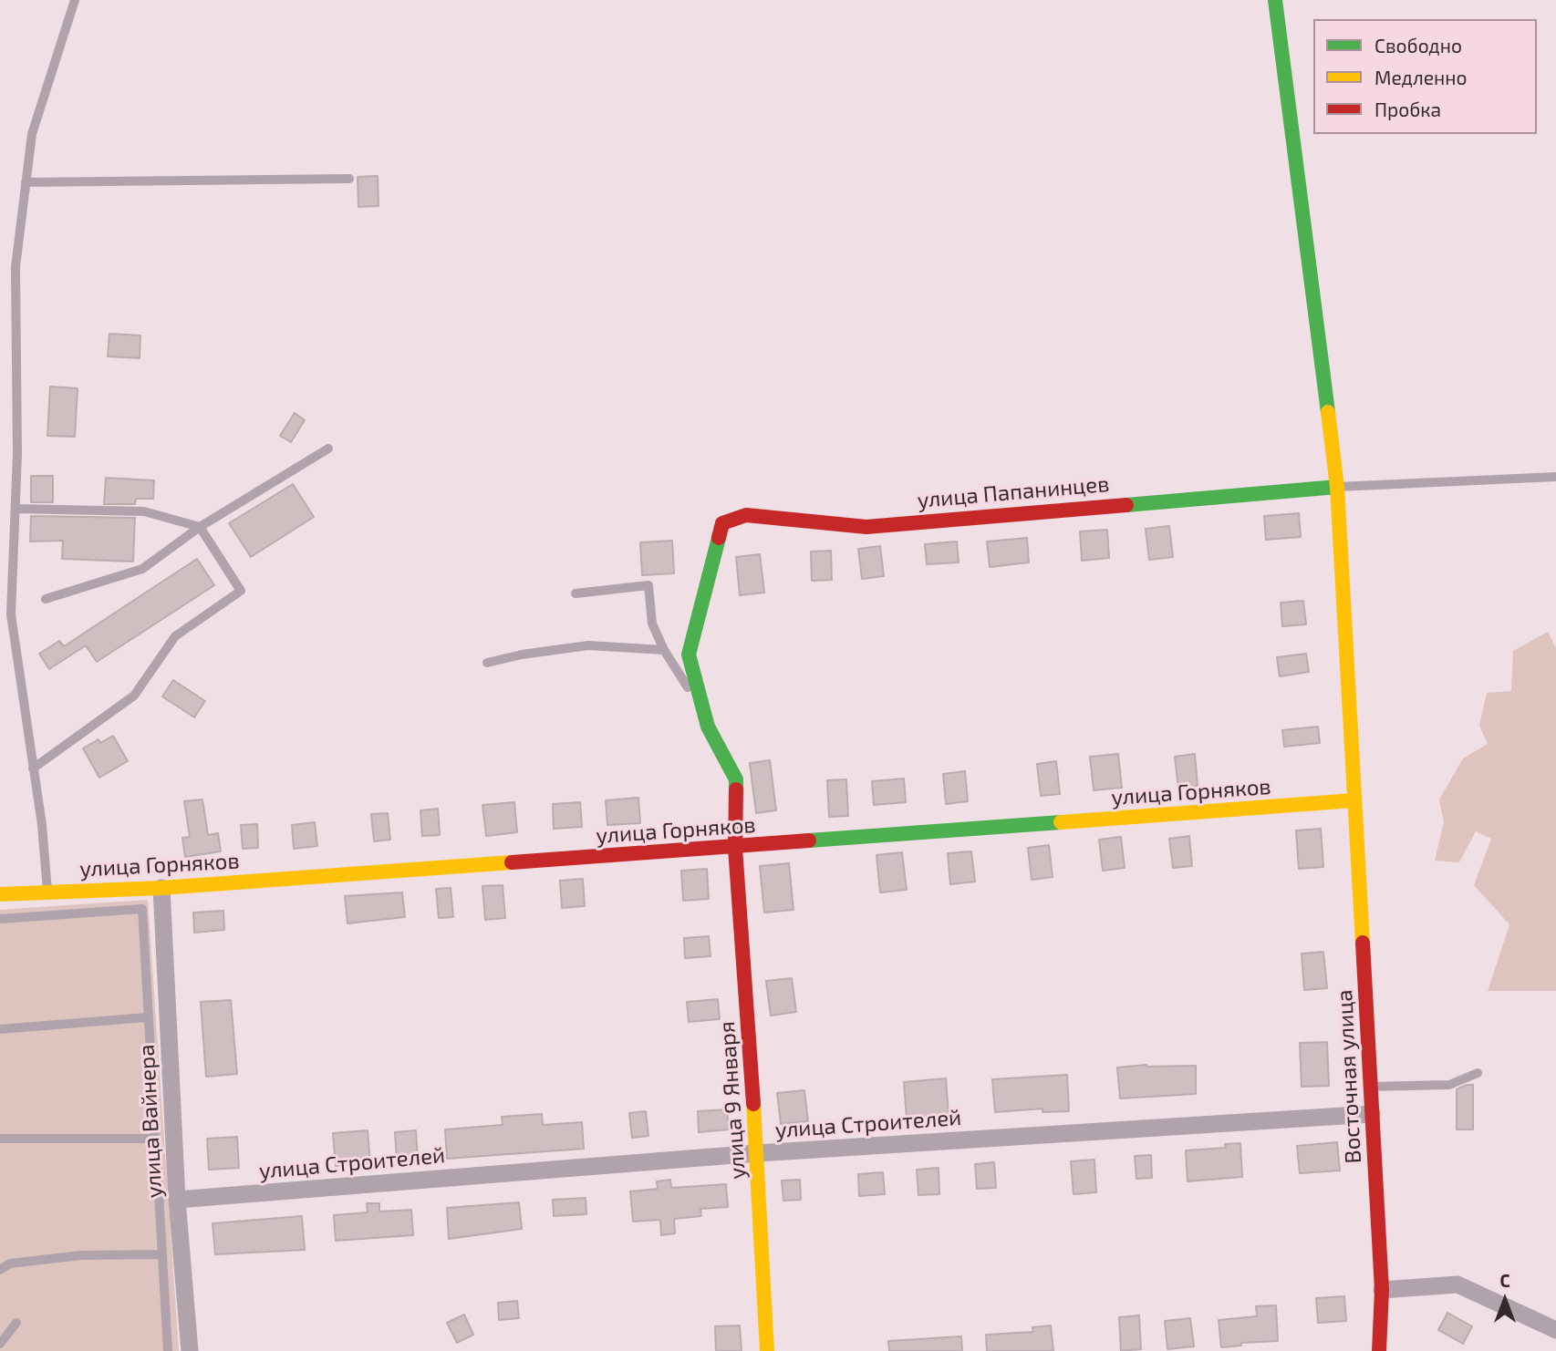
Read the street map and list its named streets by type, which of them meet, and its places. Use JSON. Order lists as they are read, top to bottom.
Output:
{
  "streets": {
    "street": [
      "улица Папанинцев",
      "улица Горняков",
      "Восточная улица",
      "улица 9 Января",
      "улица Вайнера",
      "улица Строителей"
    ]
  },
  "crossings": [
    ["улица Папанинцев", "Восточная улица"],
    ["улица Папанинцев", "улица 9 Января"],
    ["улица Горняков", "Восточная улица"],
    ["улица Горняков", "улица 9 Января"],
    ["улица Горняков", "улица Вайнера"],
    ["Восточная улица", "улица Строителей"],
    ["улица 9 Января", "улица Строителей"],
    ["улица Вайнера", "улица Строителей"]
  ],
  "legend": ["Свободно", "Медленно", "Пробка"],
  "north": "top"
}
